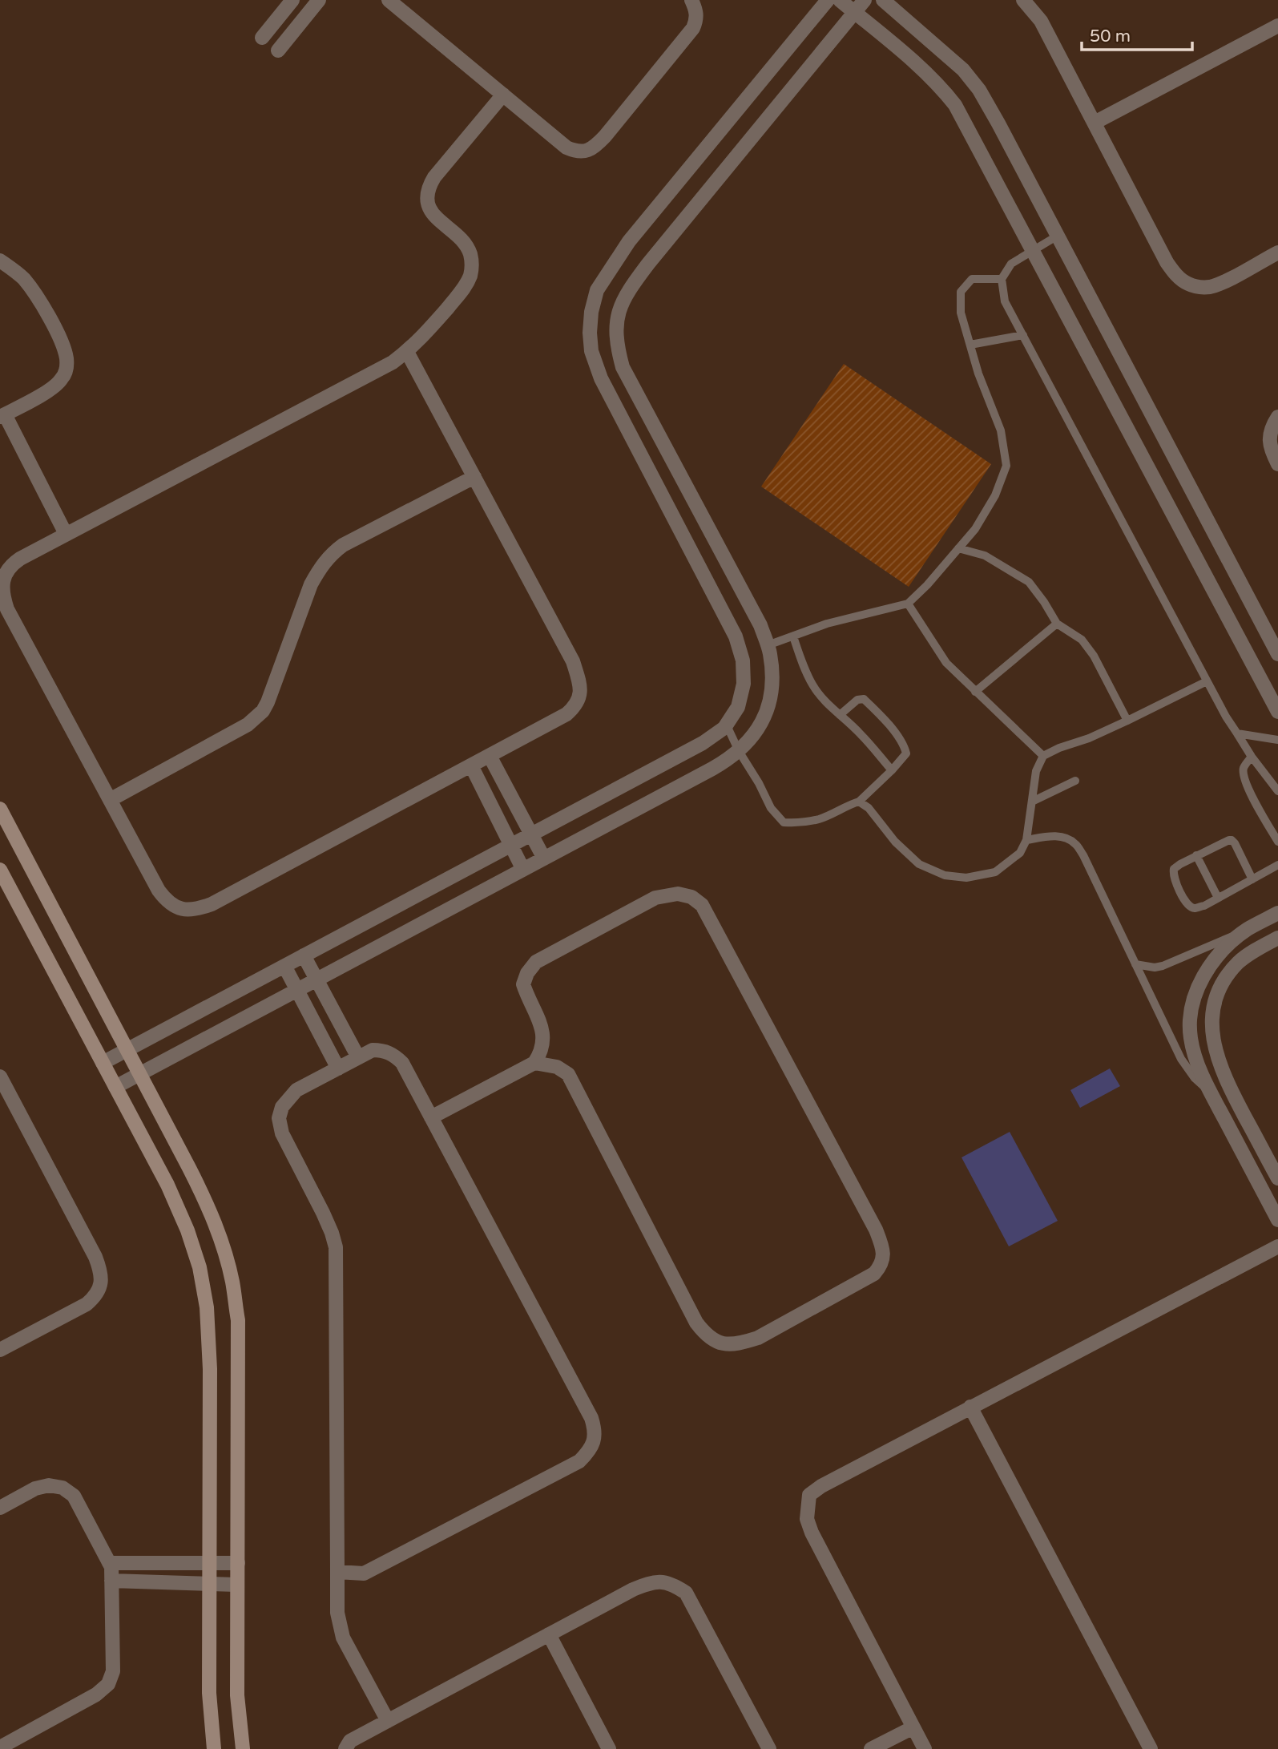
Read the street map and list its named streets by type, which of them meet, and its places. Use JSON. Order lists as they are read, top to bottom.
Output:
{
  "scale_bar": "50 m"
}
